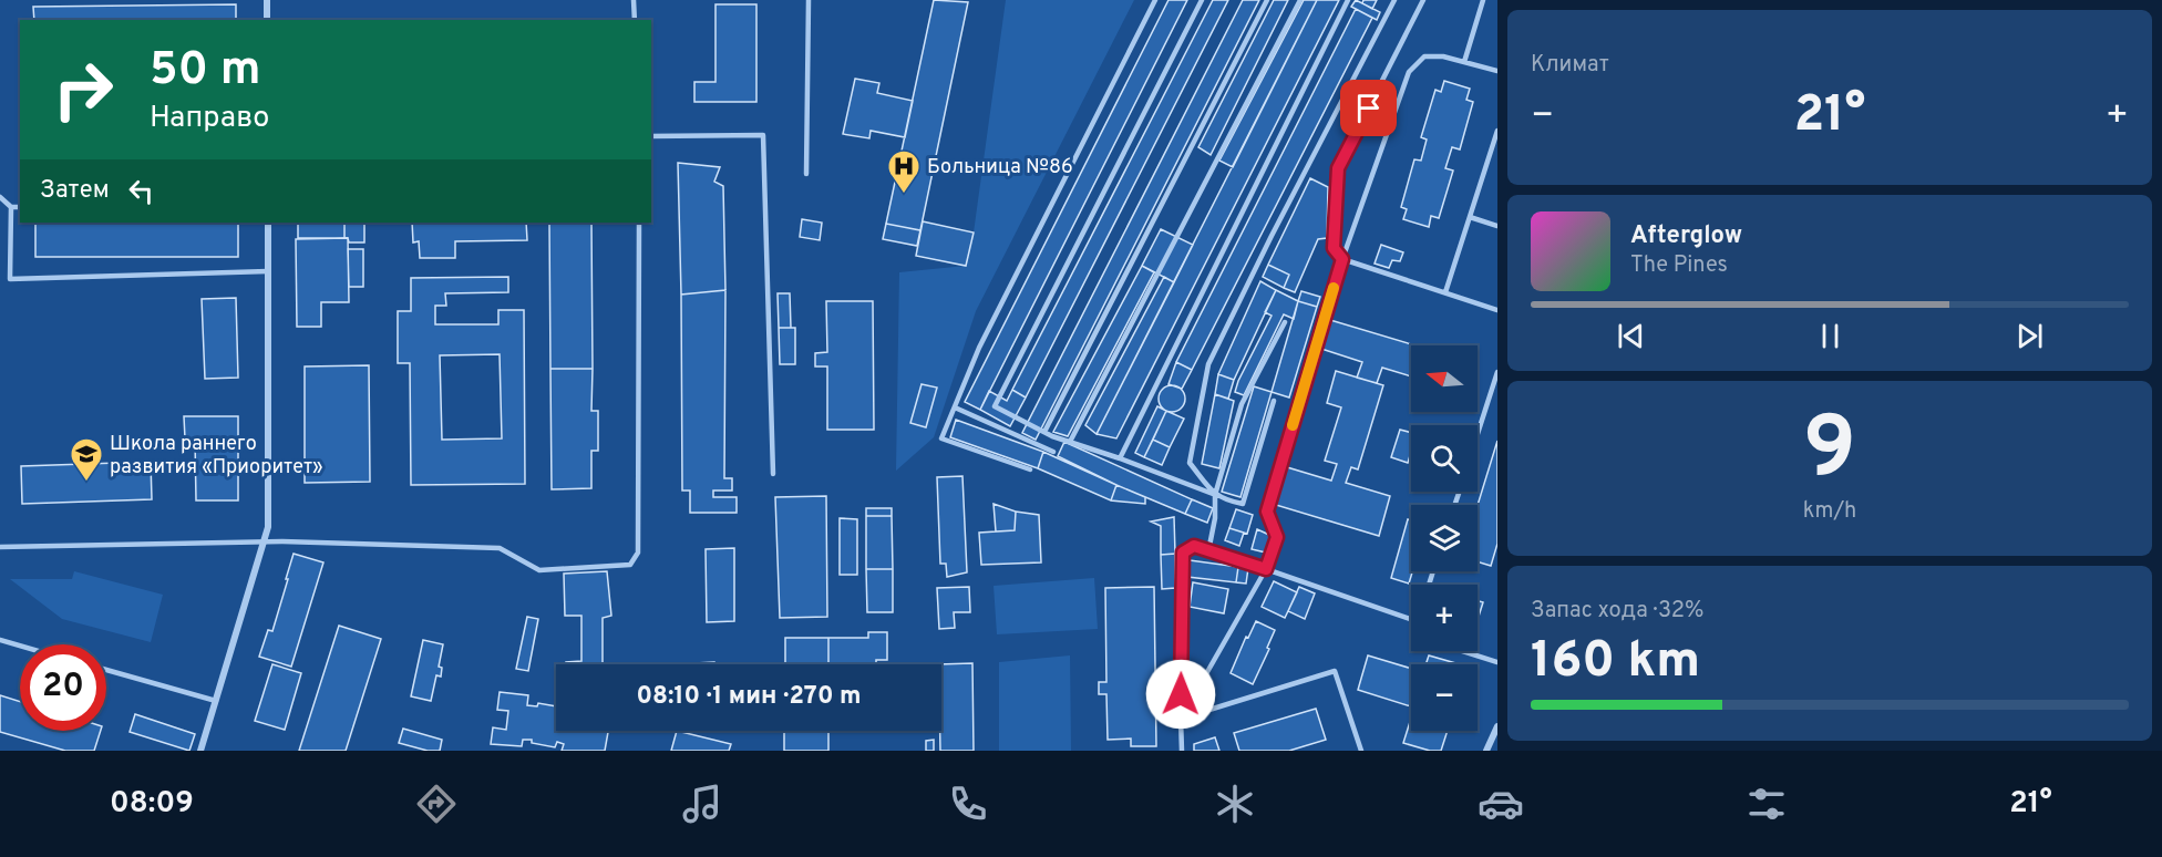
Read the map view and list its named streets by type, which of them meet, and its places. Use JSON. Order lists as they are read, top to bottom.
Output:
{
  "places": {
    "hospital": ["Больница №86"],
    "school or university": ["Школа раннего развития «Приоритет»"]
  },
  "north": "left",
  "page": {
    "tile": [
      "Климат",
      ["9", "km/h"],
      ["Запас хода · 32%", "160 km"]
    ],
    "turn": ["50 m", "Направо"],
    "heat": ["−", "21°", "+"],
    "then": "Затем",
    "song": ["Afterglow", "The Pines"],
    "map_buttons": ["+", "−"],
    "limit": "20",
    "trip": "08:10 · 1 мин · 270 m",
    "tabs": ["08:09", "21°"]
  }
}
